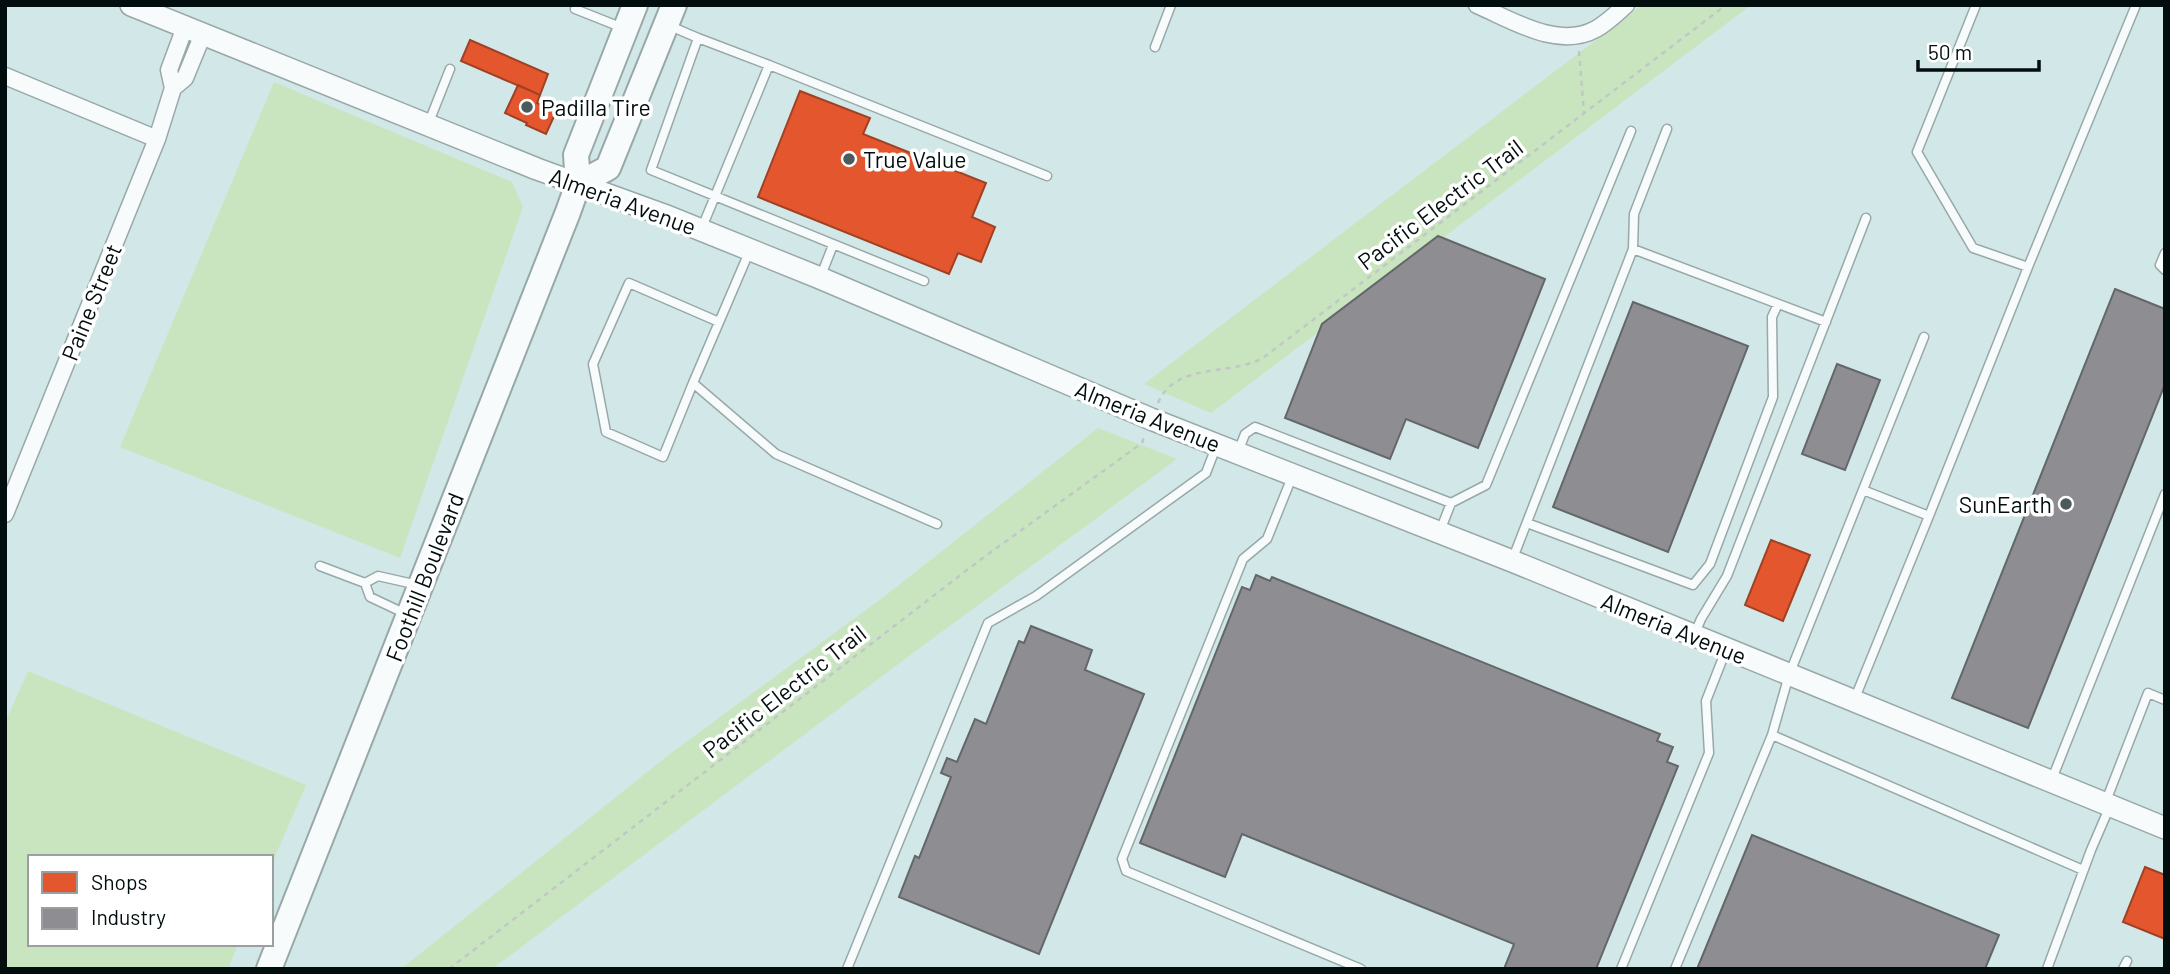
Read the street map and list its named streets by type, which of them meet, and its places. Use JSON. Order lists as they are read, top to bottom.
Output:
{
  "streets": {
    "main road": ["Foothill Boulevard"],
    "street": ["Almeria Avenue", "Paine Street"],
    "path": ["Pacific Electric Trail"]
  },
  "crossings": [
    ["Almeria Avenue", "Paine Street"],
    ["Almeria Avenue", "Foothill Boulevard"]
  ],
  "places": ["Padilla Tire", "True Value", "SunEarth"],
  "legend": ["Shops", "Industry"],
  "scale_bar": "50 m"
}
